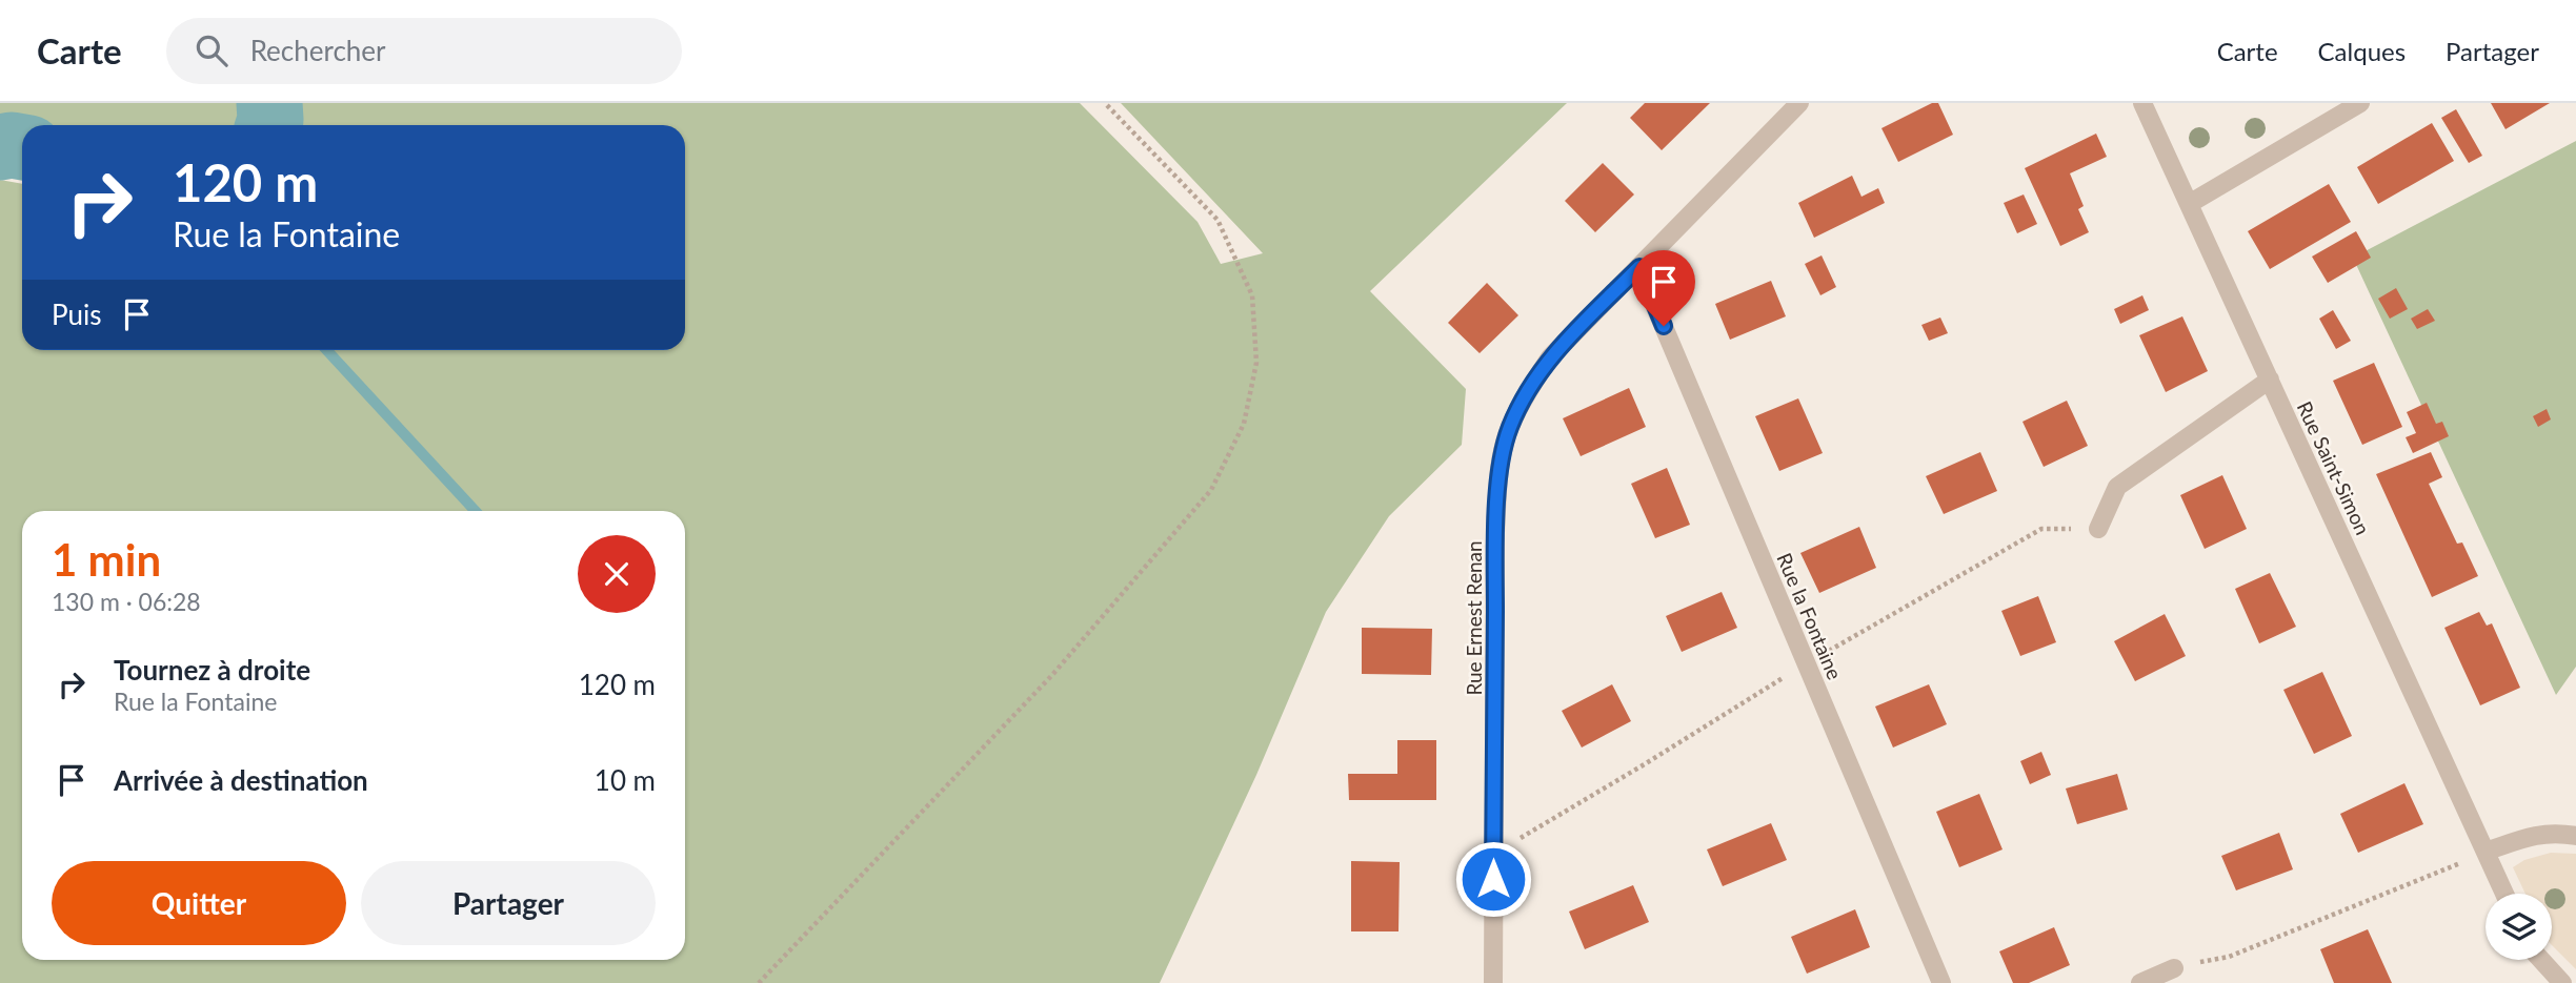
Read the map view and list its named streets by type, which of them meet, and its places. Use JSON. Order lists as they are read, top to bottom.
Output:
{
  "streets": {
    "street": ["Rue Saint-Simon", "Rue la Fontaine", "Rue Ernest Renan"]
  },
  "crossings": [
    ["Rue la Fontaine", "Rue Ernest Renan"]
  ],
  "page": {
    "header": "Carte",
    "search": "Rechercher",
    "nav": ["Carte", "Calques", "Partager"],
    "turn": ["120 m", "Rue la Fontaine"],
    "then": "Puis",
    "heading": ["1 min", "130 m · 06:28"],
    "list": [
      {
        "name": "Tournez à droite",
        "note": "Rue la Fontaine",
        "value": "120 m"
      },
      {
        "name": "Arrivée à destination",
        "value": "10 m"
      }
    ],
    "buttons": ["Quitter", "Partager"]
  }
}
